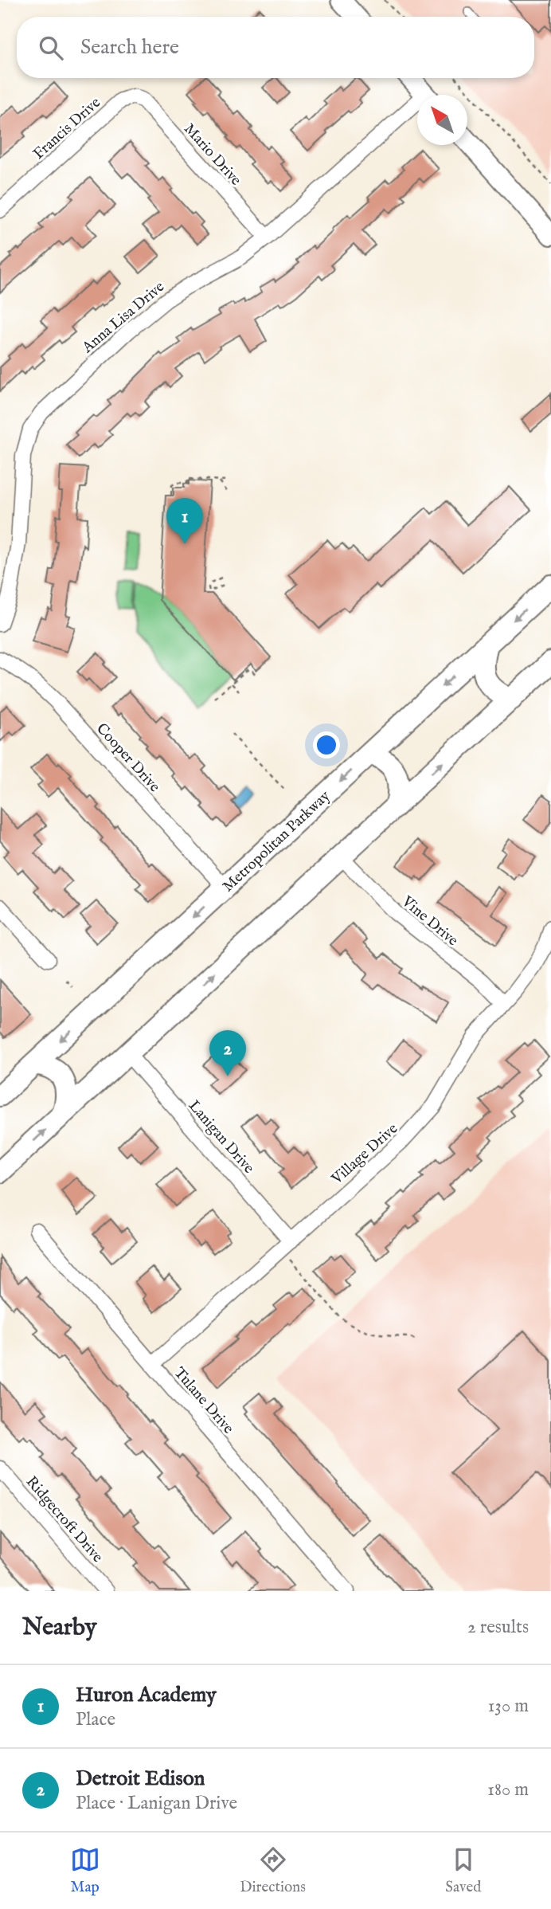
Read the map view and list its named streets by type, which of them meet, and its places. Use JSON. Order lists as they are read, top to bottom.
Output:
{
  "streets": {
    "main road": ["Metropolitan Parkway"],
    "street": [
      "Francis Drive",
      "Mario Drive",
      "Anna Lisa Drive",
      "Cooper Drive",
      "Vine Drive",
      "Lanigan Drive",
      "Village Drive",
      "Tulane Drive",
      "Ridgecroft Drive"
    ]
  },
  "crossings": [
    ["Francis Drive", "Mario Drive"],
    ["Mario Drive", "Anna Lisa Drive"],
    ["Cooper Drive", "Metropolitan Parkway"],
    ["Vine Drive", "Village Drive"],
    ["Lanigan Drive", "Village Drive"],
    ["Village Drive", "Tulane Drive"]
  ],
  "north": "top left",
  "page": {
    "search": "Search here",
    "pins": ["1", "2"],
    "heading": ["Nearby", "2 results"],
    "list": [
      {
        "mark": "1",
        "name": "Huron Academy",
        "note": "Place",
        "value": "130 m"
      },
      {
        "mark": "2",
        "name": "Detroit Edison",
        "note": "Place · Lanigan Drive",
        "value": "180 m"
      }
    ],
    "nav": ["Map", "Directions", "Saved"]
  }
}
